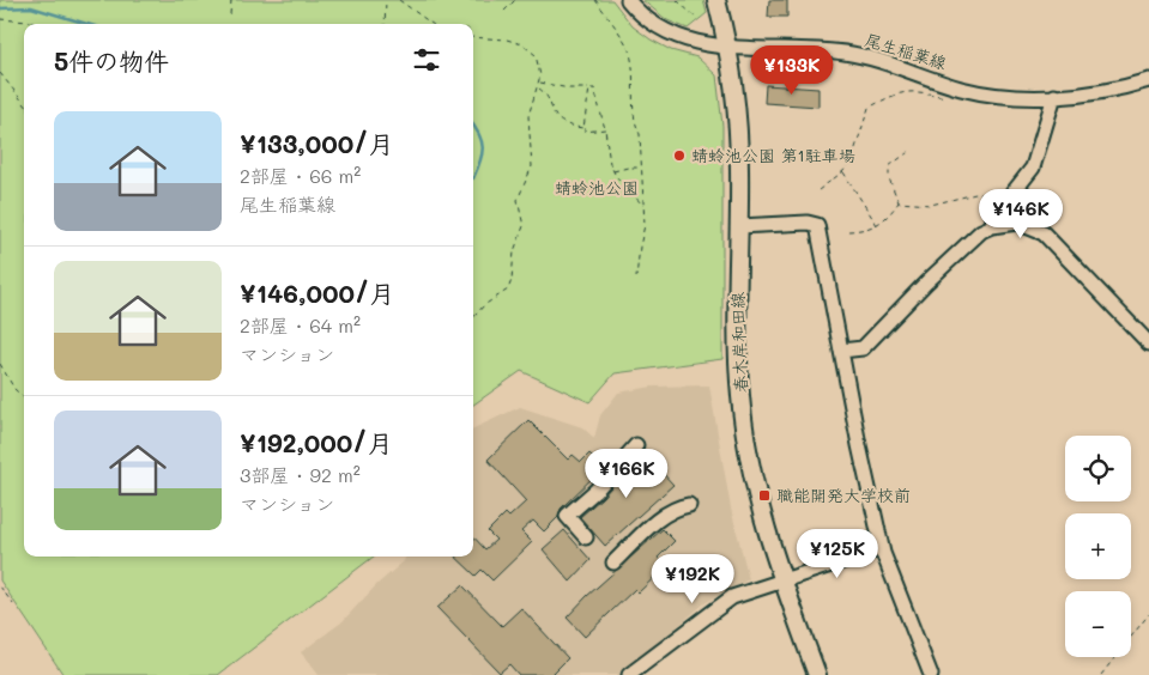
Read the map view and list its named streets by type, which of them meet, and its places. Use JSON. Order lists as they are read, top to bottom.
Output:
{
  "streets": {
    "main road": ["春木岸和田線"],
    "street": ["尾生稲葉線"]
  },
  "crossings": [
    ["尾生稲葉線", "春木岸和田線"]
  ],
  "parks": ["蜻蛉池公園"],
  "places": {
    "other": ["蜻蛉池公園 第1駐車場"],
    "transit": ["職能開発大学校前"]
  },
  "page": {
    "heading": "5件の物件",
    "price": [
      "¥133K",
      "¥146K",
      "¥166K",
      "¥125K",
      "¥192K"
    ],
    "list": [
      {
        "name": "¥133,000/月",
        "note": "2部屋 · 66 m² · 尾生稲葉線"
      },
      {
        "name": "¥146,000/月",
        "note": "2部屋 · 64 m² · マンション"
      },
      {
        "name": "¥192,000/月",
        "note": "3部屋 · 92 m² · マンション"
      }
    ],
    "map_buttons": ["+", "−"]
  }
}
